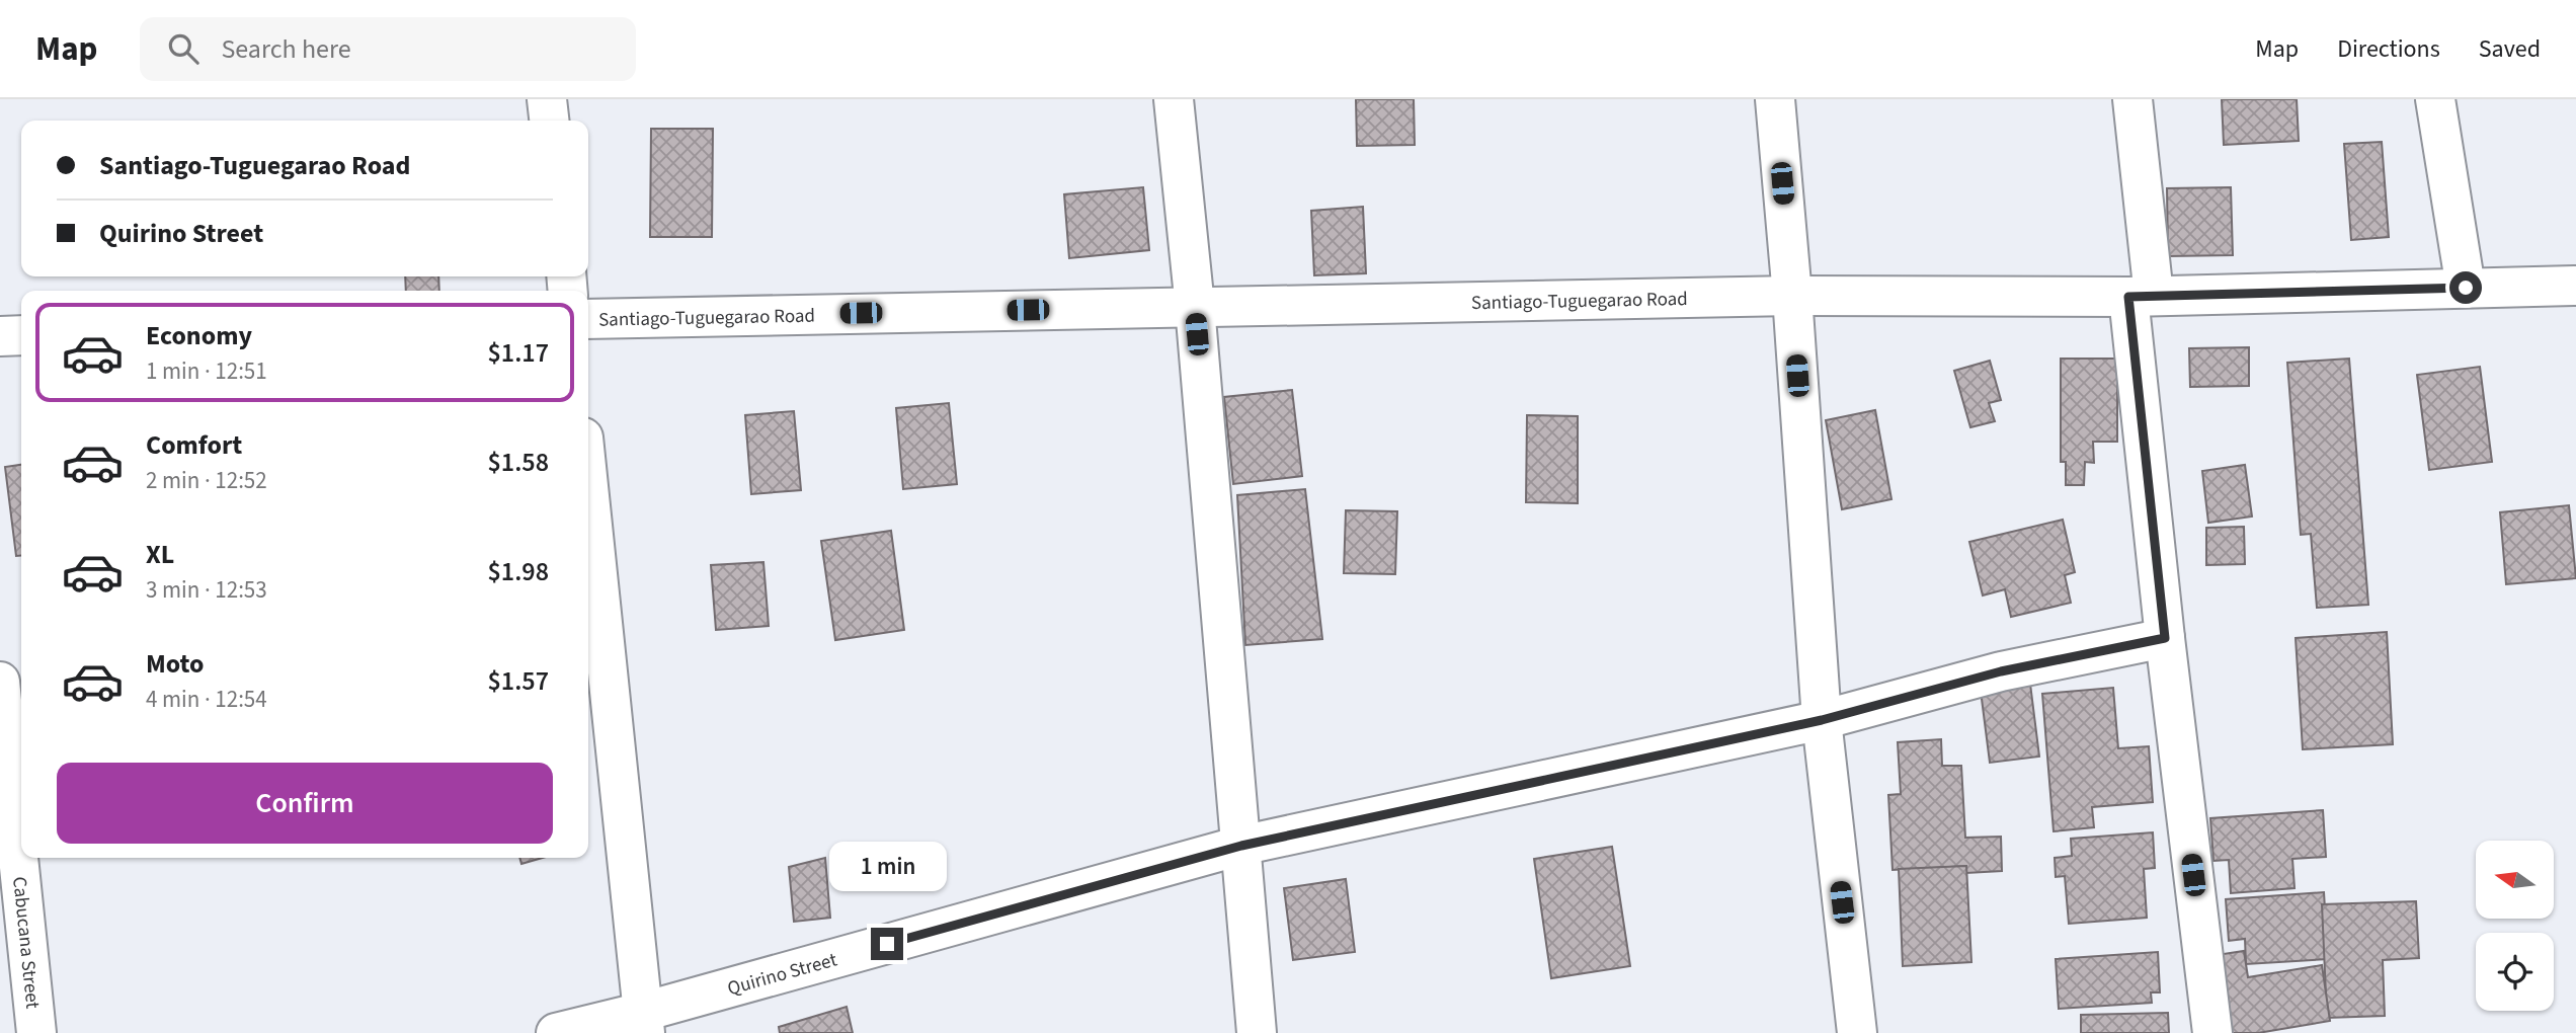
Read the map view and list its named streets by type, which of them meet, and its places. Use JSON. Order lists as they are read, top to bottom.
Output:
{
  "streets": {
    "main road": ["Santiago-Tuguegarao Road", "Cabucana Street", "Quirino Street"]
  },
  "north": "left",
  "page": {
    "header": "Map",
    "search": "Search here",
    "nav": ["Map", "Directions", "Saved"],
    "banner": ["Santiago-Tuguegarao Road", "Quirino Street"],
    "list": [
      {
        "name": "Economy",
        "note": "1 min · 12:51",
        "value": "$1.17"
      },
      {
        "name": "Comfort",
        "note": "2 min · 12:52",
        "value": "$1.58"
      },
      {
        "name": "XL",
        "note": "3 min · 12:53",
        "value": "$1.98"
      },
      {
        "name": "Moto",
        "note": "4 min · 12:54",
        "value": "$1.57"
      }
    ],
    "buttons": "Confirm",
    "bubble": "1 min"
  }
}
